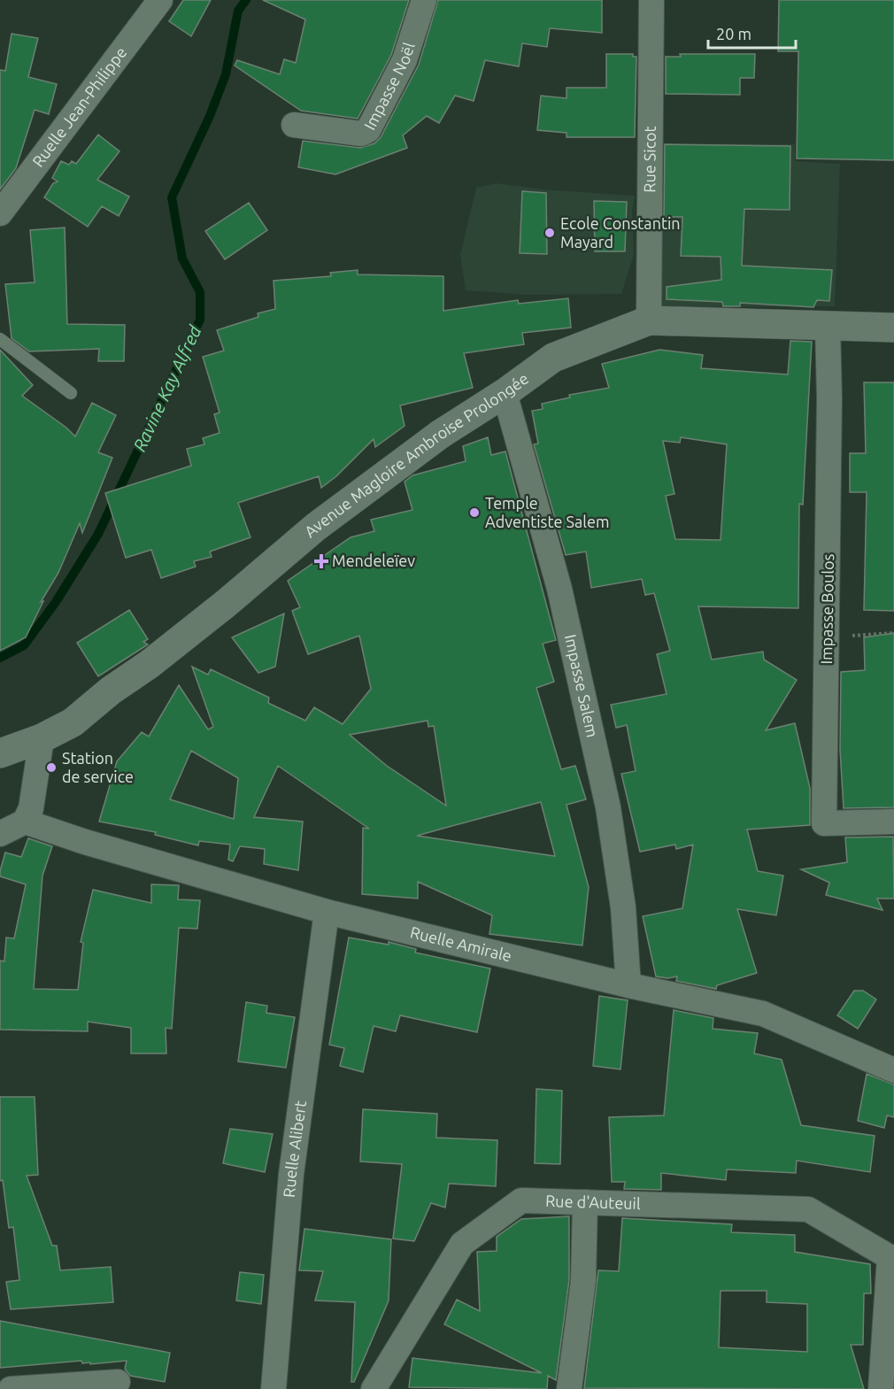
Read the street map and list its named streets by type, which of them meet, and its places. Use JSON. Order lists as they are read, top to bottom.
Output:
{
  "streets": {
    "street": [
      "Impasse Noël",
      "Ruelle Jean-Philippe",
      "Rue Sicot",
      "Avenue Magloire Ambroise Prolongée",
      "Impasse Boulos",
      "Impasse Salem",
      "Ruelle Amirale",
      "Ruelle Alibert",
      "Rue d'Auteuil"
    ]
  },
  "crossings": [
    ["Rue Sicot", "Avenue Magloire Ambroise Prolongée"],
    ["Avenue Magloire Ambroise Prolongée", "Impasse Boulos"],
    ["Avenue Magloire Ambroise Prolongée", "Impasse Salem"],
    ["Impasse Salem", "Ruelle Amirale"],
    ["Ruelle Amirale", "Ruelle Alibert"]
  ],
  "water": ["Ravine Kay Alfred"],
  "places": {
    "other": ["Ecole Constantin Mayard", "Temple Adventiste Salem", "Station de service"],
    "health": ["Mendeleïev"]
  },
  "scale_bar": "20 m"
}
